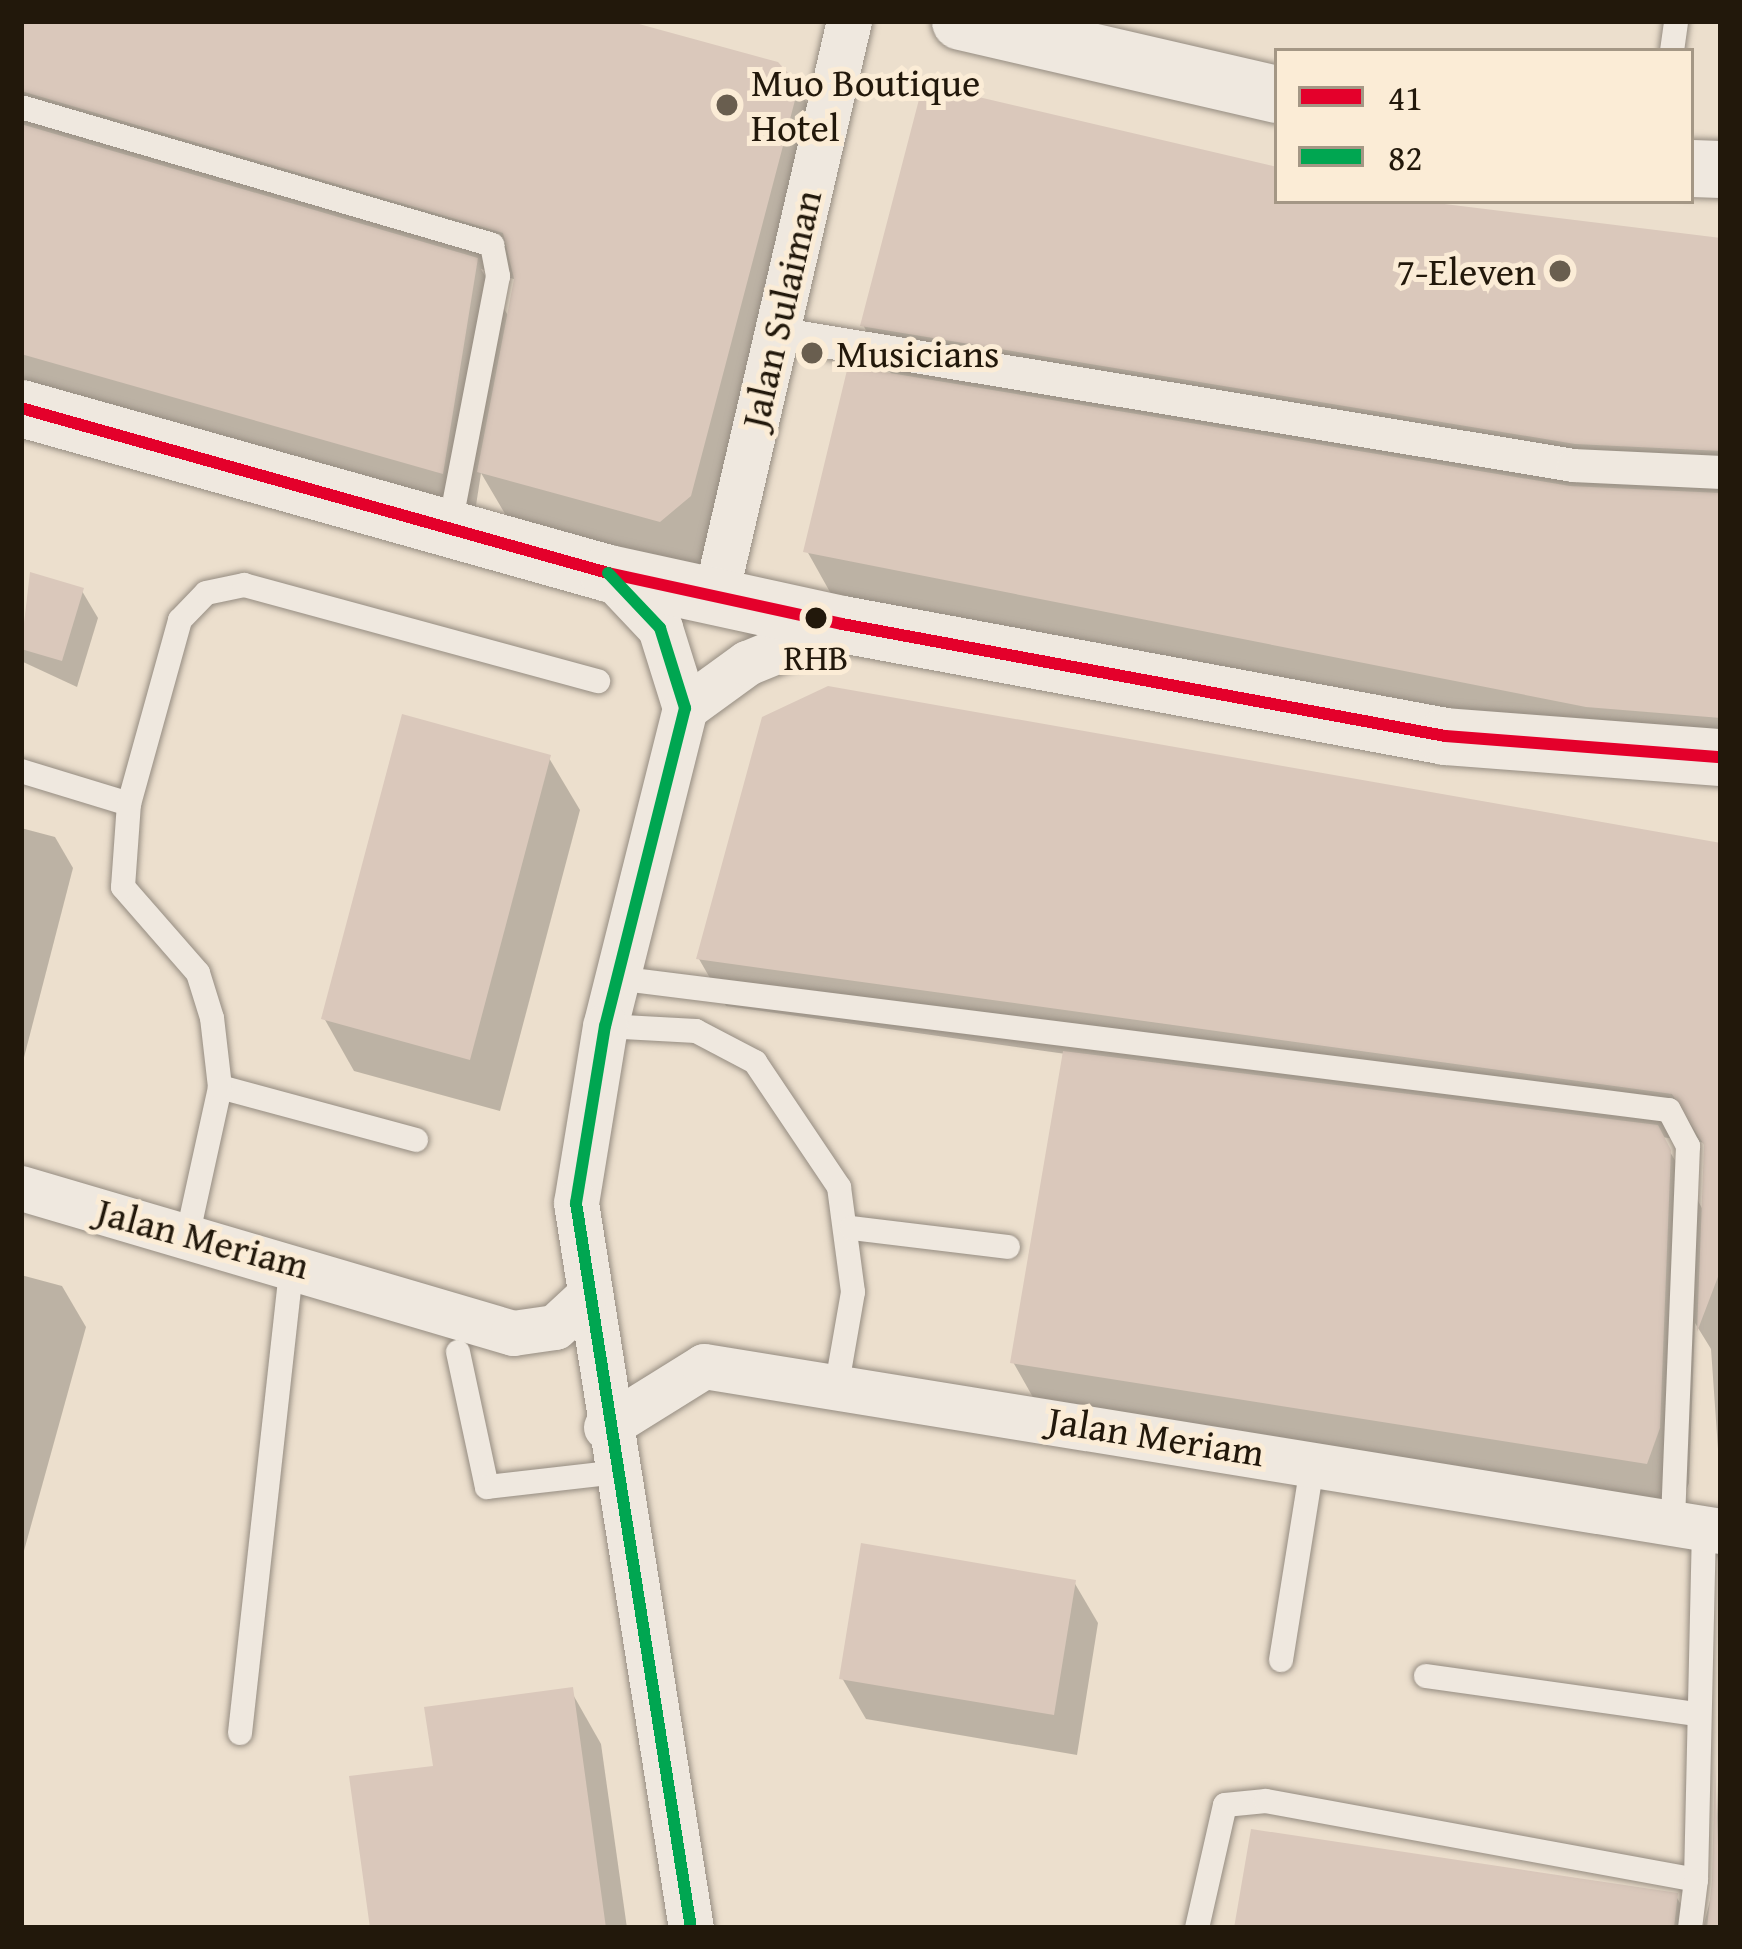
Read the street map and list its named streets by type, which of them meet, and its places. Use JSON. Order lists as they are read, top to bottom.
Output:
{
  "streets": {
    "street": ["Jalan Sulaiman", "Jalan Meriam"]
  },
  "places": [
    "Muo Boutique Hotel",
    "7-Eleven",
    "Musicians",
    "RHB"
  ],
  "lines": ["transit line 41", "transit line 82"],
  "legend": ["41", "82"]
}
